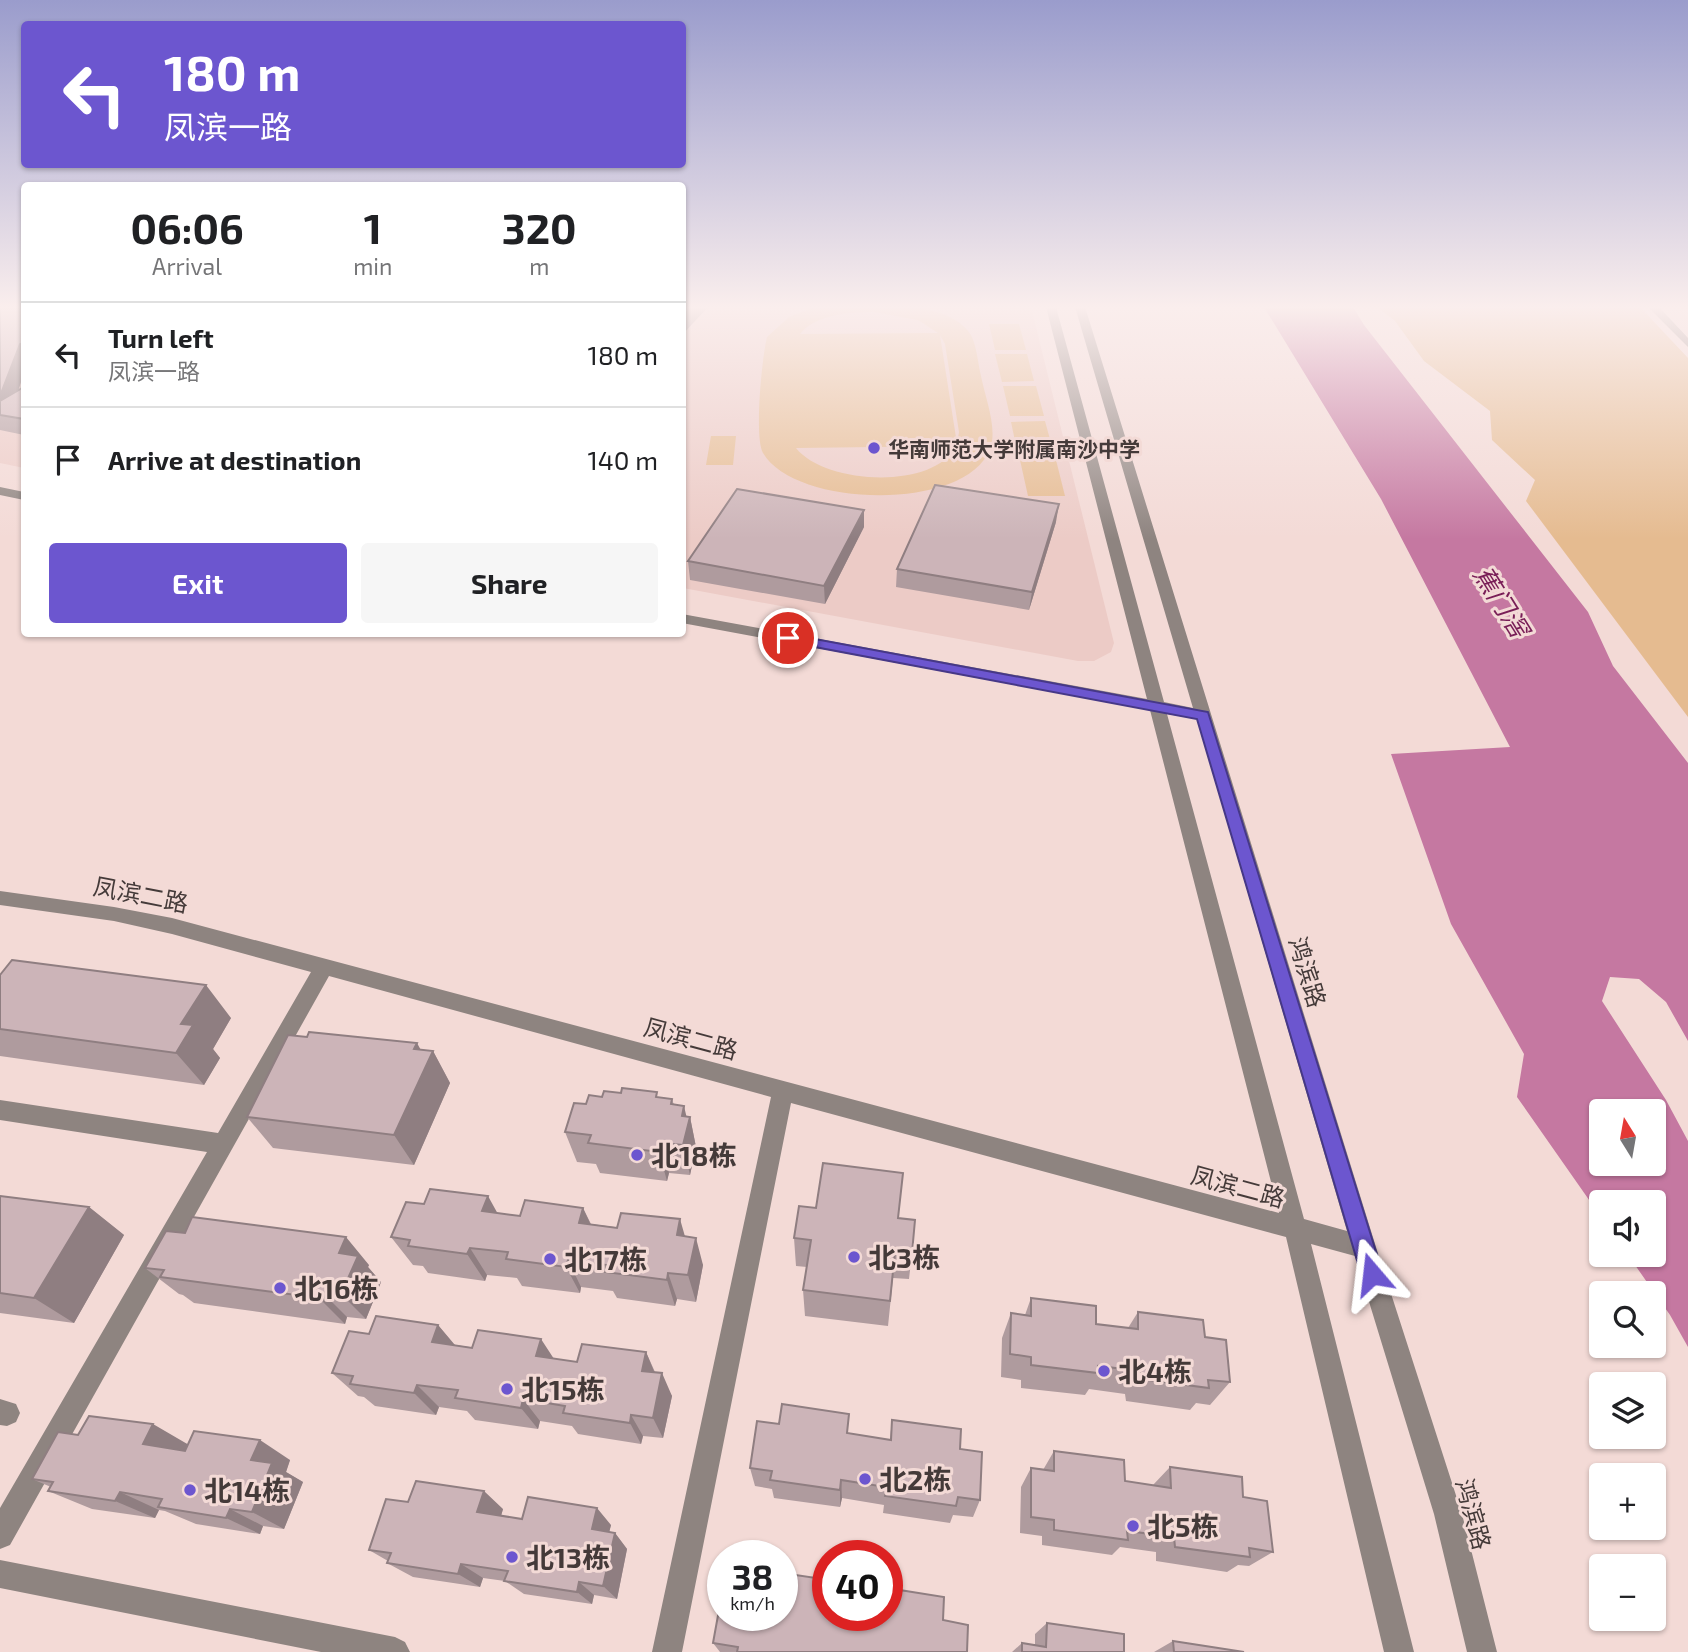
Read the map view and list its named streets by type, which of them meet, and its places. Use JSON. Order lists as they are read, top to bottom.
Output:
{
  "streets": {
    "street": ["凤滨二路", "鸿滨路"]
  },
  "crossings": [
    ["凤滨二路", "鸿滨路"]
  ],
  "water": ["蕉门滘"],
  "places": [
    "华南师范大学附属南沙中学",
    "北18栋",
    "北3栋",
    "北17栋",
    "北16栋",
    "北4栋",
    "北15栋",
    "北2栋",
    "北14栋",
    "北5栋",
    "北13栋"
  ],
  "north": "top",
  "page": {
    "turn": ["180 m", "凤滨一路"],
    "eta": [
      "06:06",
      "Arrival",
      "1",
      "min",
      "320",
      "m"
    ],
    "list": [
      {
        "name": "Turn left",
        "note": "凤滨一路",
        "value": "180 m"
      },
      {
        "name": "Arrive at destination",
        "value": "140 m"
      }
    ],
    "buttons": ["Exit", "Share"],
    "map_buttons": ["+", "−"],
    "speed": "38 km/h",
    "limit": "40"
  }
}
